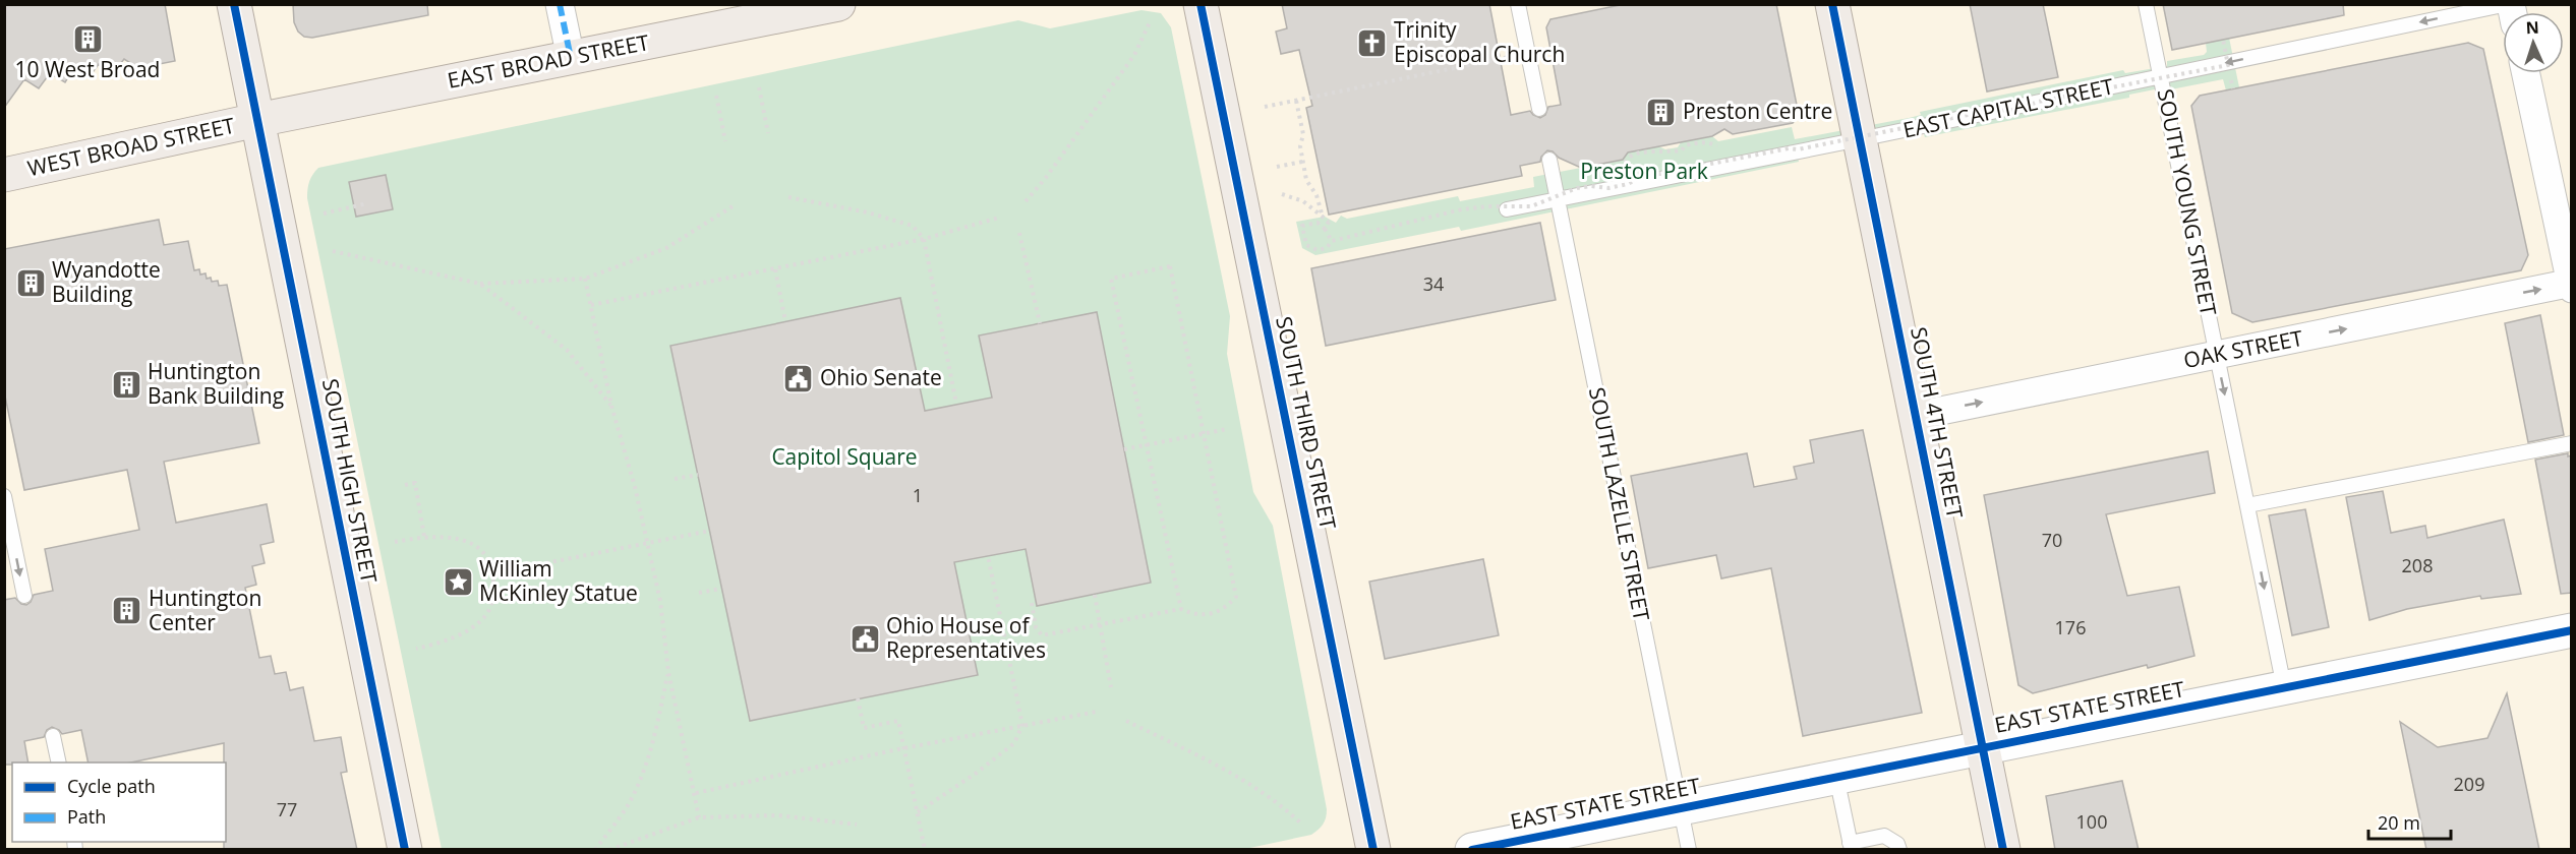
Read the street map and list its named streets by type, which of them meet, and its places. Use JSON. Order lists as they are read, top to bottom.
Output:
{
  "streets": {
    "main road": [
      "EAST BROAD STREET",
      "WEST BROAD STREET",
      "SOUTH THIRD STREET",
      "SOUTH 4TH STREET",
      "SOUTH HIGH STREET"
    ],
    "street": ["OAK STREET", "EAST STATE STREET"],
    "lane": ["EAST CAPITAL STREET", "SOUTH YOUNG STREET", "SOUTH LAZELLE STREET"]
  },
  "crossings": [
    ["EAST BROAD STREET", "WEST BROAD STREET"],
    ["EAST BROAD STREET", "SOUTH HIGH STREET"],
    ["EAST CAPITAL STREET", "SOUTH YOUNG STREET"],
    ["EAST CAPITAL STREET", "SOUTH 4TH STREET"],
    ["EAST CAPITAL STREET", "SOUTH LAZELLE STREET"],
    ["WEST BROAD STREET", "SOUTH HIGH STREET"],
    ["SOUTH YOUNG STREET", "OAK STREET"],
    ["SOUTH YOUNG STREET", "EAST STATE STREET"],
    ["OAK STREET", "SOUTH 4TH STREET"],
    ["SOUTH 4TH STREET", "EAST STATE STREET"],
    ["SOUTH LAZELLE STREET", "EAST STATE STREET"]
  ],
  "one_way": ["SOUTH YOUNG STREET", "OAK STREET"],
  "parks": ["Preston Park", "Capitol Square"],
  "places": {
    "building": [
      "10 West Broad",
      "Preston Centre",
      "Wyandotte Building",
      "Huntington Bank Building",
      "Huntington Center"
    ],
    "church": ["Trinity Episcopal Church"],
    "public building": ["Ohio Senate", "Ohio House of Representatives"],
    "place": ["William McKinley Statue"]
  },
  "house_numbers": [
    "34",
    "1",
    "70",
    "208",
    "176",
    "209",
    "77",
    "100"
  ],
  "legend": ["Cycle path", "Path"],
  "scale_bar": "20 m",
  "north": "top"
}
